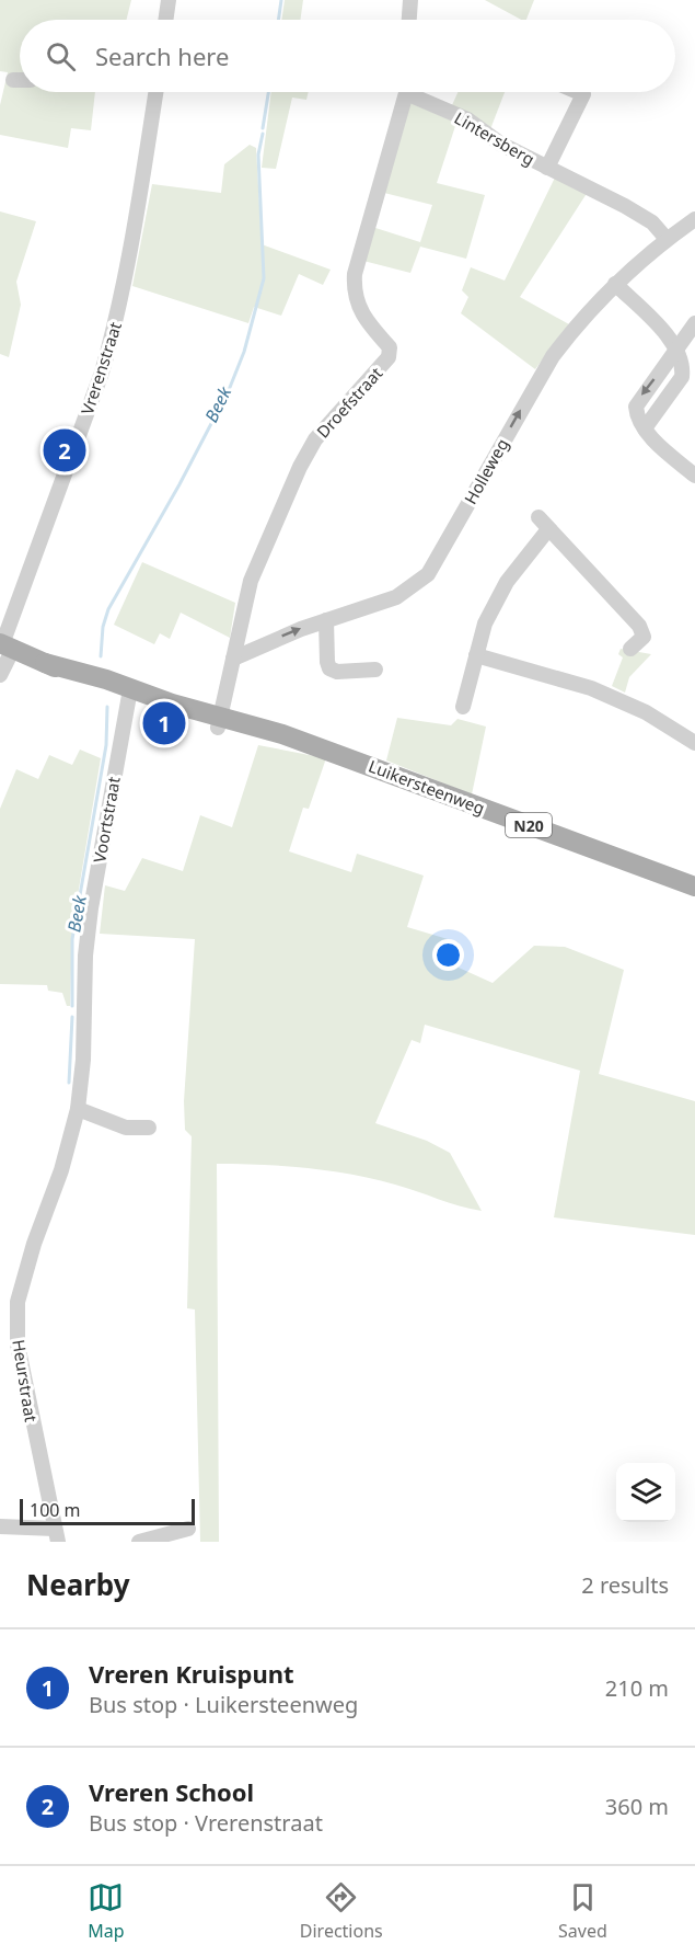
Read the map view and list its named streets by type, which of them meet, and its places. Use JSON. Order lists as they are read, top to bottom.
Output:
{
  "streets": {
    "main road": ["Luikersteenweg", "N20"],
    "street": [
      "Lintersberg",
      "Vrerenstraat",
      "Droefstraat",
      "Holleweg",
      "Voortstraat",
      "Heurstraat"
    ]
  },
  "crossings": [
    ["Lintersberg", "Holleweg"],
    ["Vrerenstraat", "Luikersteenweg"],
    ["Droefstraat", "Holleweg"],
    ["Droefstraat", "Luikersteenweg"],
    ["Luikersteenweg", "Voortstraat"],
    ["Voortstraat", "Heurstraat"]
  ],
  "one_way": ["Holleweg"],
  "water": ["Beek"],
  "scale_bar": "100 m",
  "page": {
    "search": "Search here",
    "pins": ["2", "1"],
    "scale": "100 m",
    "heading": ["Nearby", "2 results"],
    "list": [
      {
        "mark": "1",
        "name": "Vreren Kruispunt",
        "note": "Bus stop · Luikersteenweg",
        "value": "210 m"
      },
      {
        "mark": "2",
        "name": "Vreren School",
        "note": "Bus stop · Vrerenstraat",
        "value": "360 m"
      }
    ],
    "nav": ["Map", "Directions", "Saved"]
  }
}
